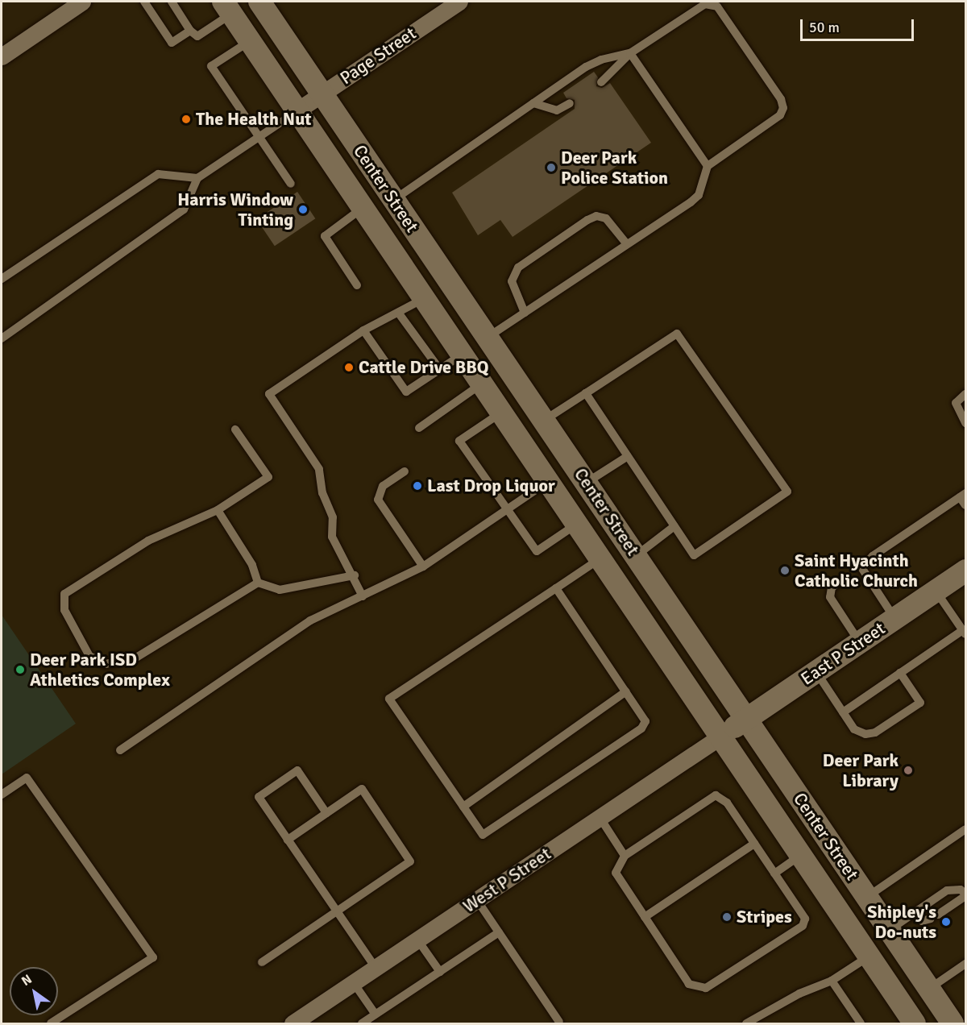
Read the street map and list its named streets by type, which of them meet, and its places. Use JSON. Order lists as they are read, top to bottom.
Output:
{
  "streets": {
    "main road": ["Center Street", "East P Street"],
    "street": ["Page Street", "West P Street"]
  },
  "crossings": [
    ["Page Street", "Center Street"],
    ["Center Street", "East P Street"],
    ["Center Street", "West P Street"],
    ["East P Street", "West P Street"]
  ],
  "places": [
    "The Health Nut",
    "Deer Park Police Station",
    "Harris Window Tinting",
    "Cattle Drive BBQ",
    "Last Drop Liquor",
    "Saint Hyacinth Catholic Church",
    "Deer Park ISD Athletics Complex",
    "Deer Park Library",
    "Stripes",
    "Shipley's Do-nuts"
  ],
  "scale_bar": "50 m",
  "north": "top left"
}
